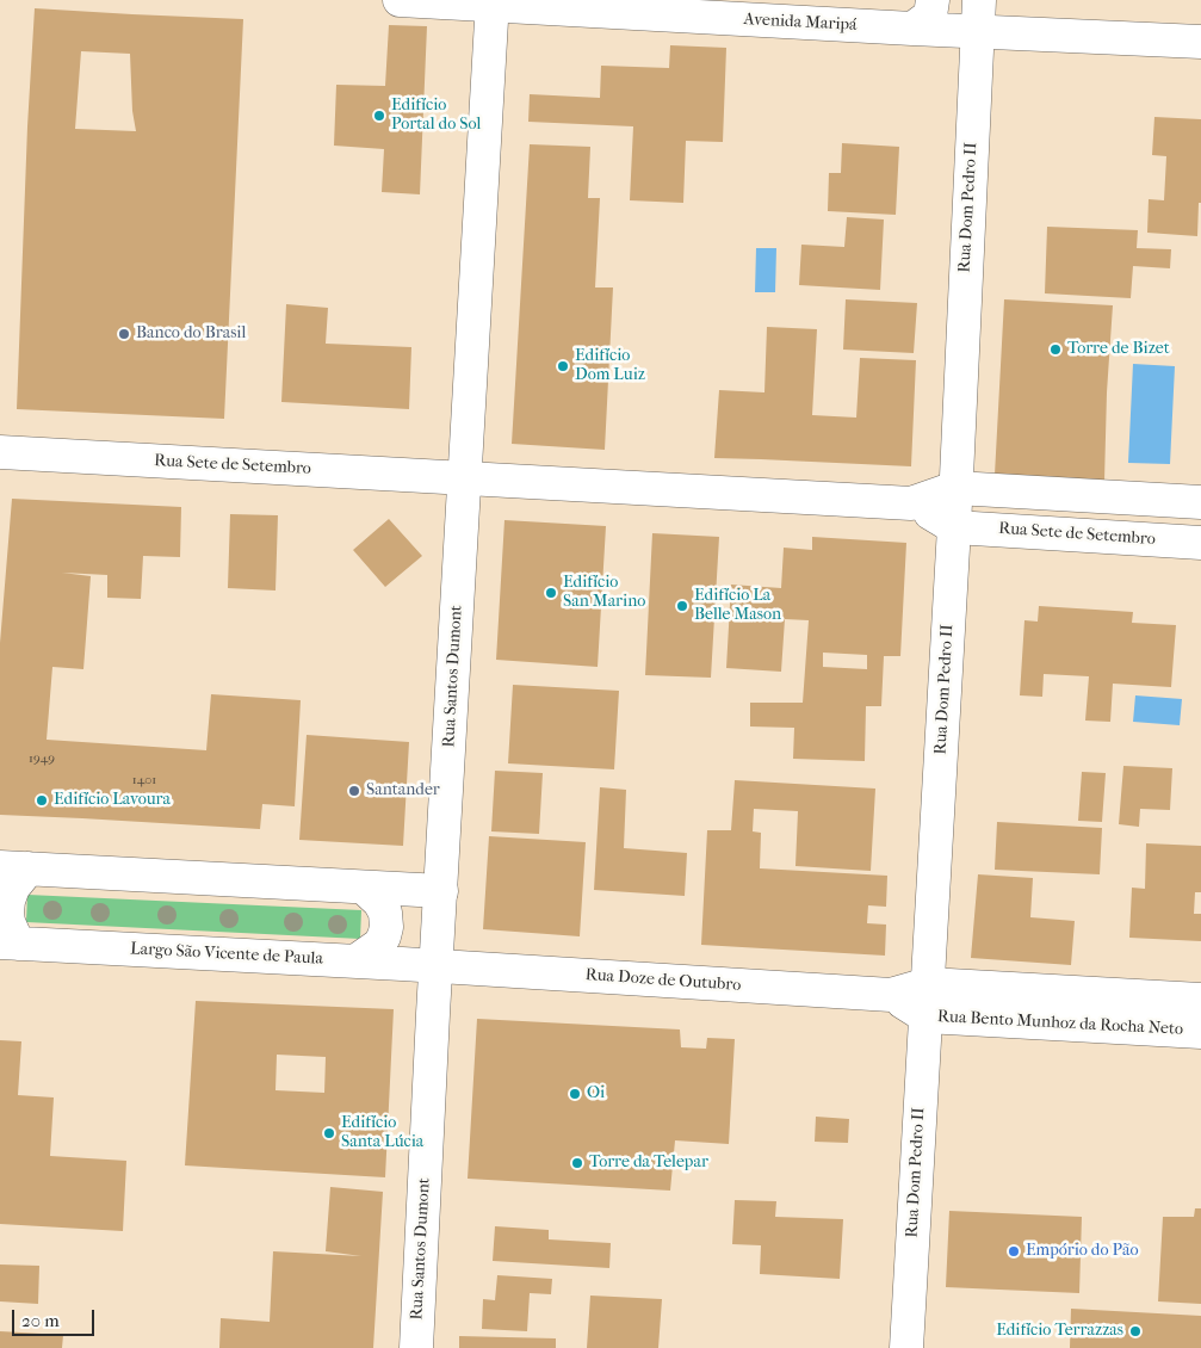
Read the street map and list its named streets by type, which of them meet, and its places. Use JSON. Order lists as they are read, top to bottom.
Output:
{
  "streets": {
    "street": [
      "Avenida Maripá",
      "Rua Dom Pedro II",
      "Rua Sete de Setembro",
      "Rua Santos Dumont",
      "Largo São Vicente de Paula",
      "Rua Doze de Outubro",
      "Rua Bento Munhoz da Rocha Neto"
    ]
  },
  "crossings": [
    ["Avenida Maripá", "Rua Dom Pedro II"],
    ["Avenida Maripá", "Rua Santos Dumont"],
    ["Rua Dom Pedro II", "Rua Sete de Setembro"],
    ["Rua Dom Pedro II", "Rua Bento Munhoz da Rocha Neto"],
    ["Rua Sete de Setembro", "Rua Santos Dumont"],
    ["Rua Santos Dumont", "Largo São Vicente de Paula"],
    ["Rua Santos Dumont", "Rua Doze de Outubro"],
    ["Largo São Vicente de Paula", "Rua Doze de Outubro"],
    ["Rua Doze de Outubro", "Rua Bento Munhoz da Rocha Neto"]
  ],
  "places": [
    "Edifício Portal do Sol",
    "Banco do Brasil",
    "Torre de Bizet",
    "Edifício Dom Luiz",
    "Edifício San Marino",
    "Edifício La Belle Mason",
    "Santander",
    "Edifício Lavoura",
    "Oi",
    "Edifício Santa Lúcia",
    "Torre da Telepar",
    "Empório do Pão",
    "Edifício Terrazzas"
  ],
  "house_numbers": ["1949", "1401"],
  "scale_bar": "20 m"
}
